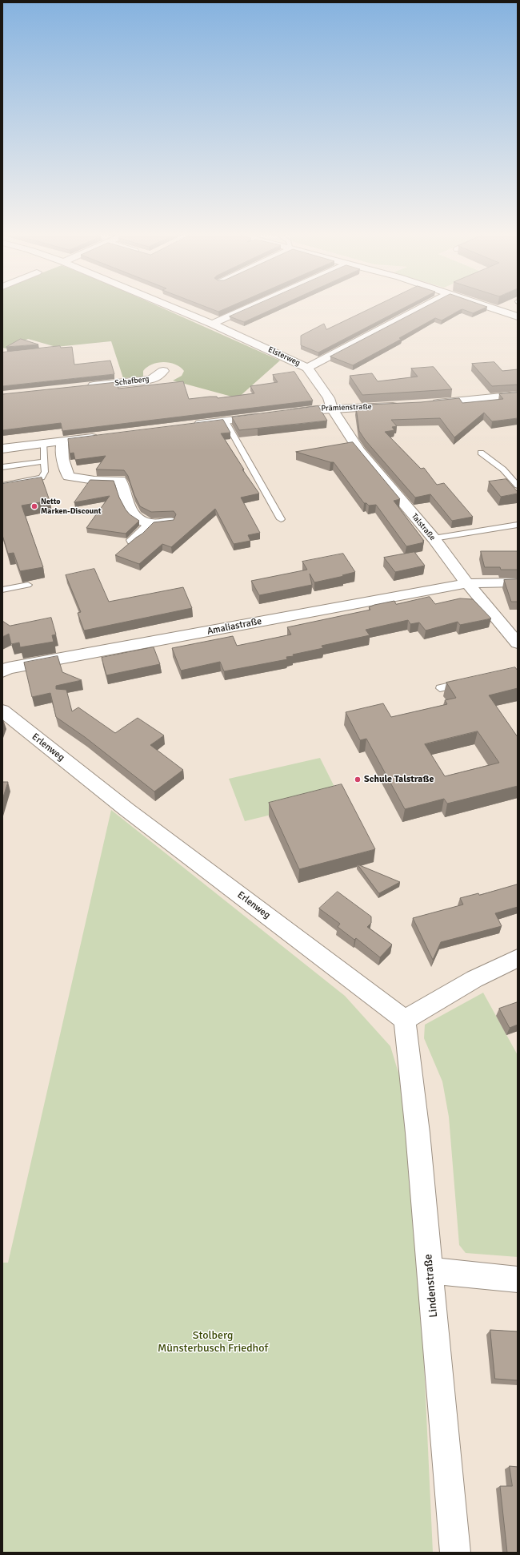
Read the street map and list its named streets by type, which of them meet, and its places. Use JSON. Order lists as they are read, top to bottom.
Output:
{
  "streets": {
    "street": [
      "Elsterweg",
      "Schafberg",
      "Prämienstraße",
      "Talstraße",
      "Amaliastraße",
      "Erlenweg",
      "Lindenstraße"
    ]
  },
  "crossings": [
    ["Elsterweg", "Prämienstraße"],
    ["Elsterweg", "Talstraße"],
    ["Prämienstraße", "Talstraße"],
    ["Talstraße", "Amaliastraße"],
    ["Erlenweg", "Lindenstraße"]
  ],
  "parks": ["Stolberg Münsterbusch Friedhof"],
  "places": ["Netto Marken-Discount", "Schule Talstraße"]
}
